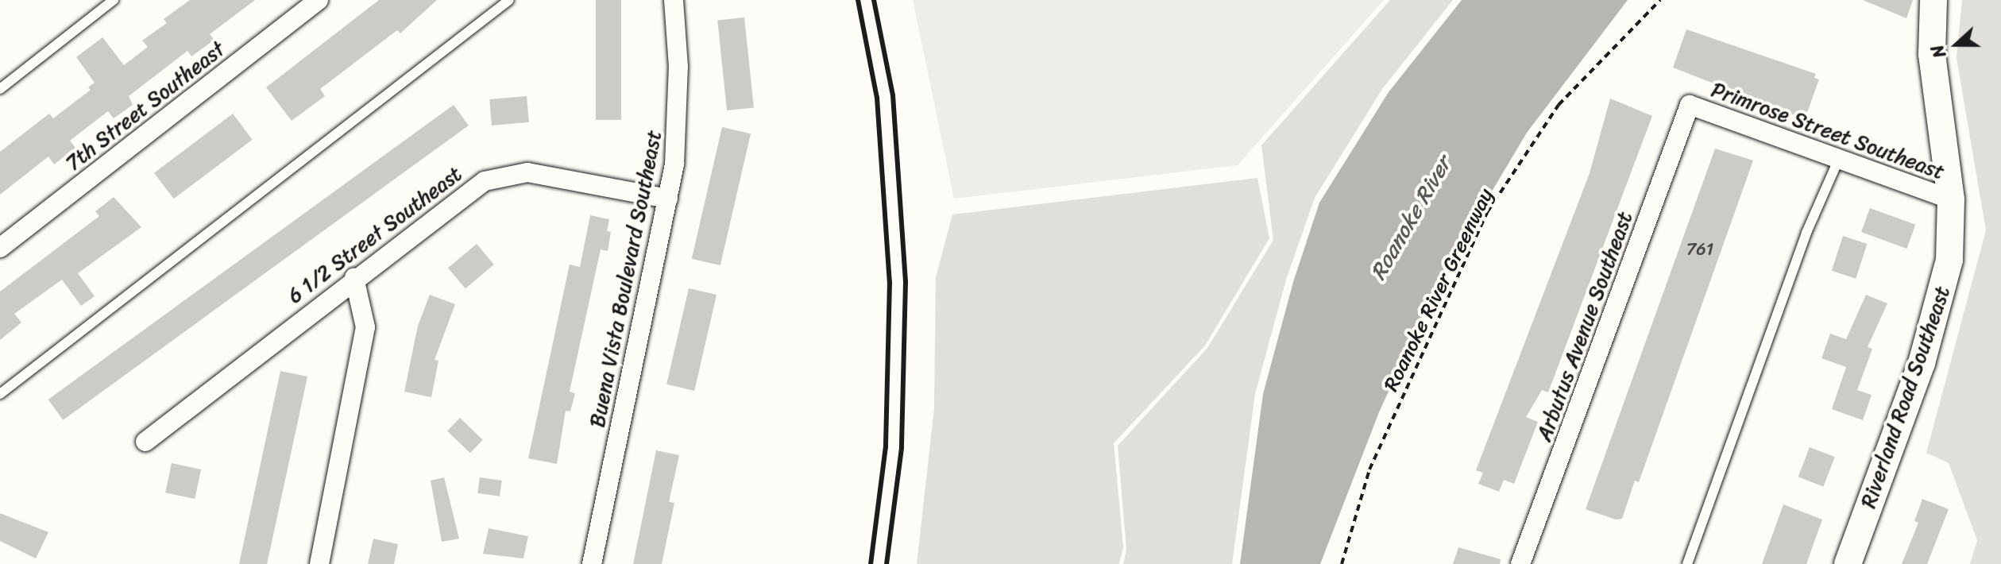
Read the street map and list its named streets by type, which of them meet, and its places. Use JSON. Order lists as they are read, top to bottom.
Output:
{
  "streets": {
    "main road": ["Riverland Road Southeast"],
    "street": [
      "7th Street Southeast",
      "Primrose Street Southeast",
      "6 1/2 Street Southeast",
      "Buena Vista Boulevard Southeast",
      "Arbutus Avenue Southeast"
    ],
    "path": ["Roanoke River Greenway"]
  },
  "crossings": [
    ["Primrose Street Southeast", "Arbutus Avenue Southeast"],
    ["Primrose Street Southeast", "Riverland Road Southeast"],
    ["6 1/2 Street Southeast", "Buena Vista Boulevard Southeast"]
  ],
  "water": ["Roanoke River"],
  "house_numbers": ["761"],
  "north": "left"
}
